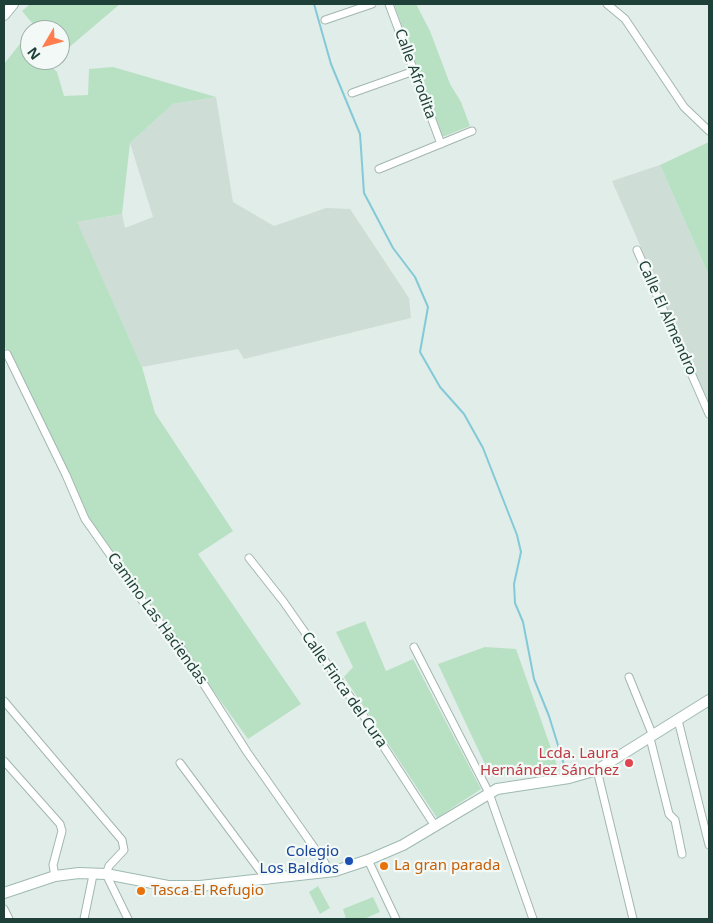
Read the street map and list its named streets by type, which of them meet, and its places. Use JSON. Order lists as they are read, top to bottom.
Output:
{
  "streets": {
    "street": [
      "Calle Afrodita",
      "Calle El Almendro",
      "Camino Las Haciendas",
      "Calle Finca del Cura"
    ]
  },
  "places": [
    "Lcda. Laura Hernández Sánchez",
    "Colegio Los Baldíos",
    "La gran parada",
    "Tasca El Refugio"
  ],
  "north": "bottom left"
}
